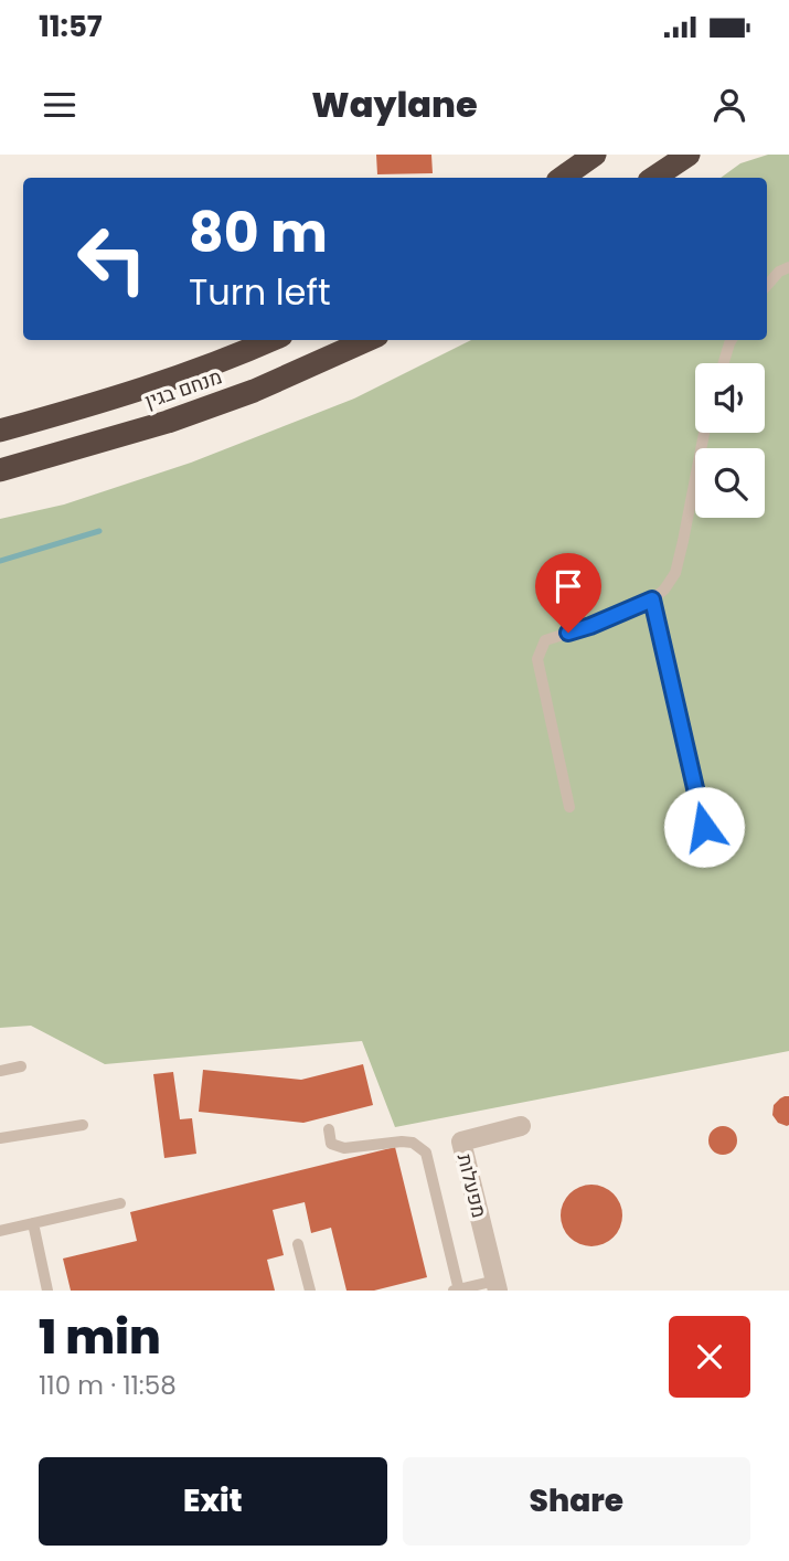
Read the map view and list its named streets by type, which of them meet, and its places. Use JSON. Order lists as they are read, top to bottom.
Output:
{
  "streets": {
    "highway": ["מנחם בגין"],
    "street": ["מפעלות"]
  },
  "page": {
    "status": "11:57",
    "header": "Waylane",
    "turn": ["80 m", "Turn left"],
    "heading": ["1 min", "110 m · 11:58"],
    "buttons": ["Exit", "Share"]
  }
}
